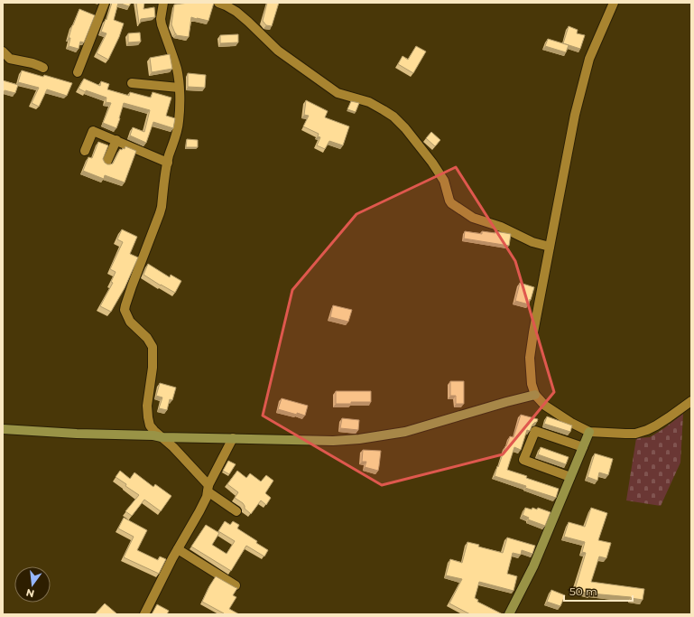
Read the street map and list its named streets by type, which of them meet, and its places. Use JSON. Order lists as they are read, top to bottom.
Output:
{
  "scale_bar": "50 m",
  "north": "bottom"
}
